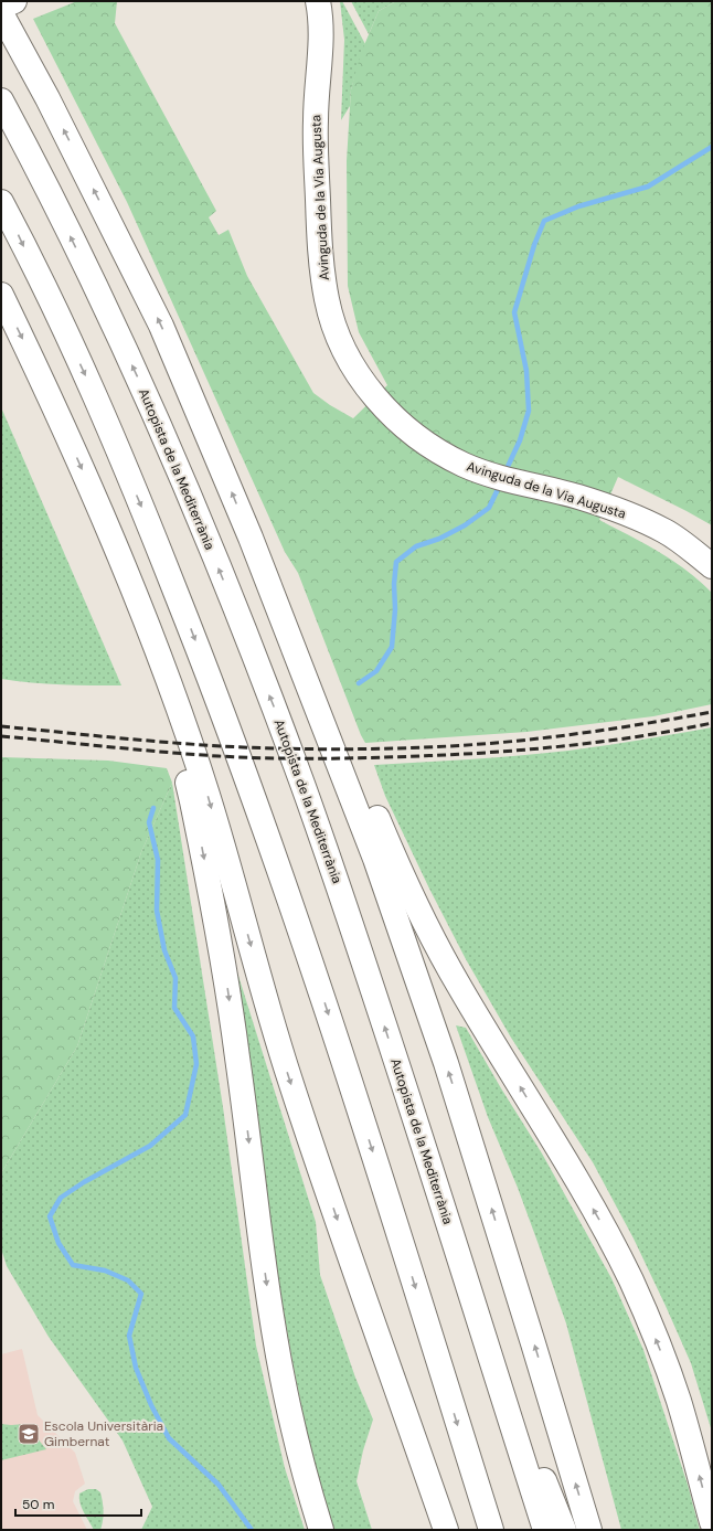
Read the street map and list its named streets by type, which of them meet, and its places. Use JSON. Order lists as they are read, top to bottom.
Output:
{
  "streets": {
    "main road": ["Avinguda de la Via Augusta", "Autopista de la Mediterrània"]
  },
  "places": {
    "school or university": ["Escola Universitària Gimbernat"]
  },
  "scale_bar": "50 m"
}
